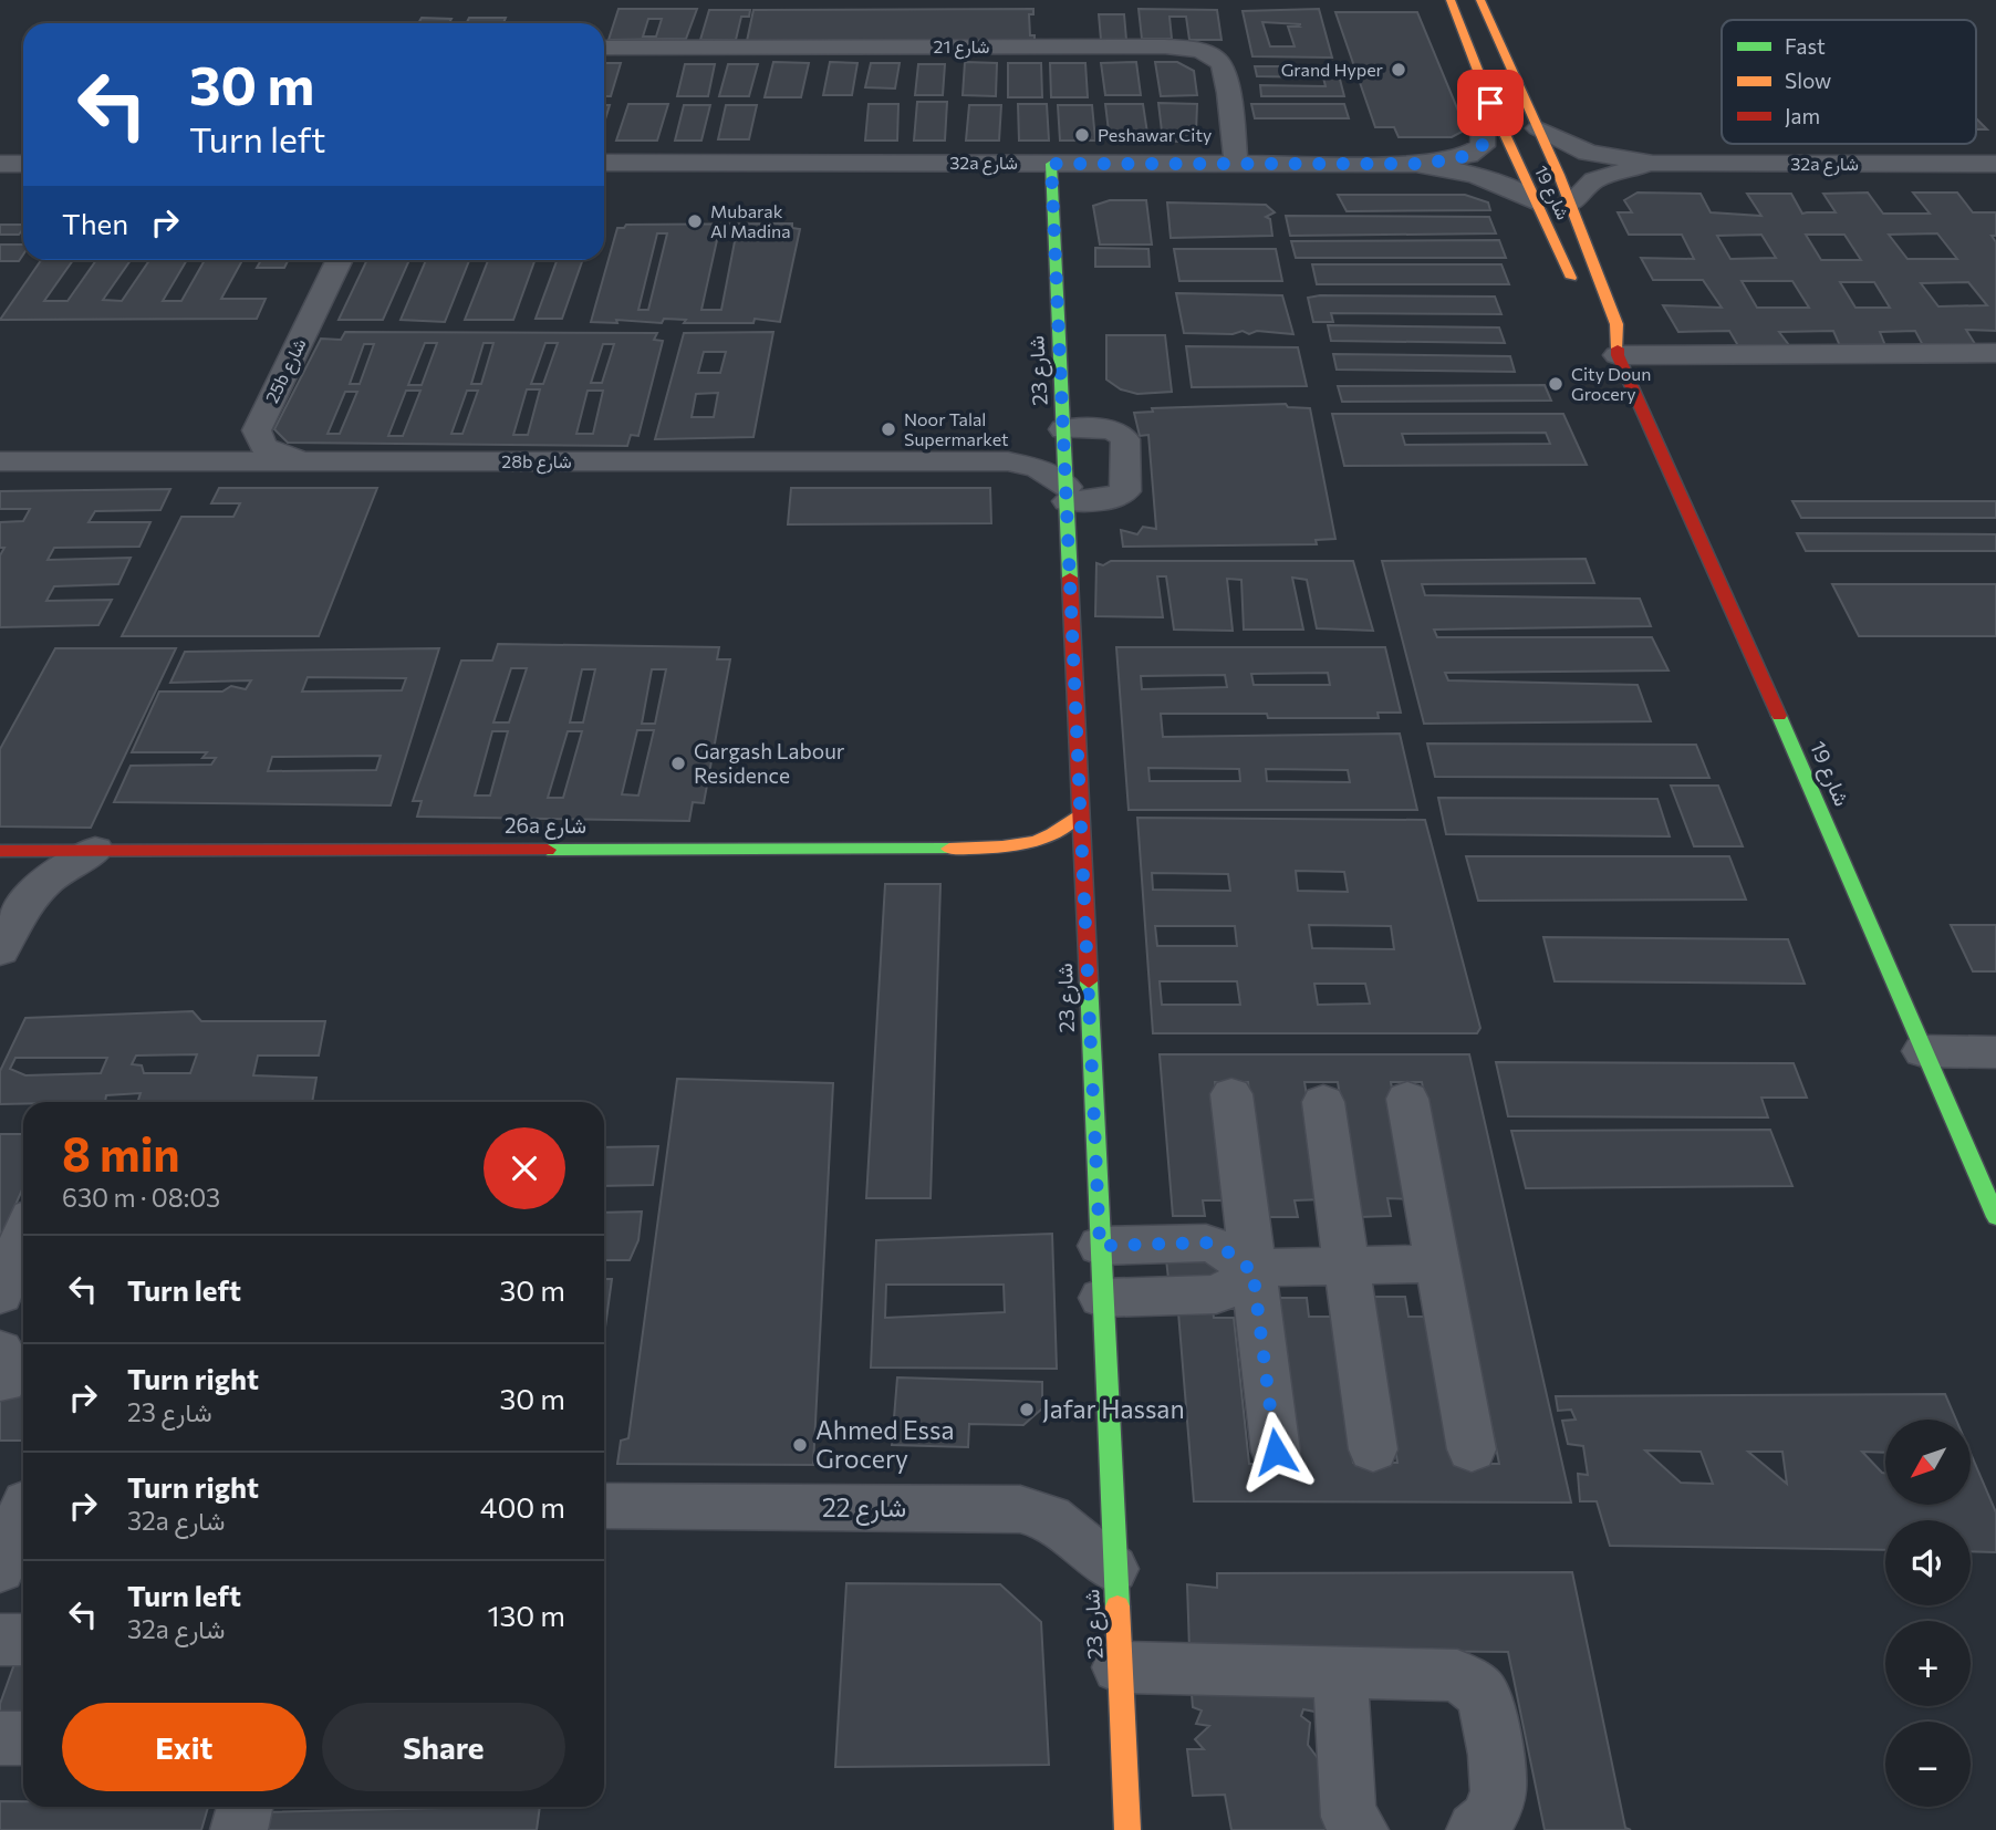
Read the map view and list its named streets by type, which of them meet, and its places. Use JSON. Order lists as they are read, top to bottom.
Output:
{
  "streets": {
    "street": [
      "شارع 21",
      "32a شارع",
      "شارع 19",
      "25b شارع",
      "شارع 23",
      "28b شارع",
      "26a شارع",
      "شارع 22"
    ]
  },
  "crossings": [
    ["شارع 21", "32a شارع"],
    ["32a شارع", "شارع 19"],
    ["32a شارع", "شارع 23"],
    ["25b شارع", "28b شارع"],
    ["شارع 23", "28b شارع"],
    ["شارع 23", "26a شارع"],
    ["شارع 23", "شارع 22"]
  ],
  "places": [
    "Grand Hyper",
    "Peshawar City",
    "Mubarak Al Madina",
    "City Doun Grocery",
    "Noor Talal Supermarket",
    "Gargash Labour Residence",
    "Jafar Hassan",
    "Ahmed Essa Grocery"
  ],
  "legend": ["Fast", "Slow", "Jam"],
  "north": "bottom left",
  "page": {
    "turn": ["30 m", "Turn left"],
    "then": "Then",
    "heading": ["8 min", "630 m · 08:03"],
    "list": [
      {
        "name": "Turn left",
        "value": "30 m"
      },
      {
        "name": "Turn right",
        "note": "شارع 23",
        "value": "30 m"
      },
      {
        "name": "Turn right",
        "note": "32a شارع",
        "value": "400 m"
      },
      {
        "name": "Turn left",
        "note": "32a شارع",
        "value": "130 m"
      }
    ],
    "map_buttons": ["+", "−"],
    "buttons": ["Exit", "Share"]
  }
}
